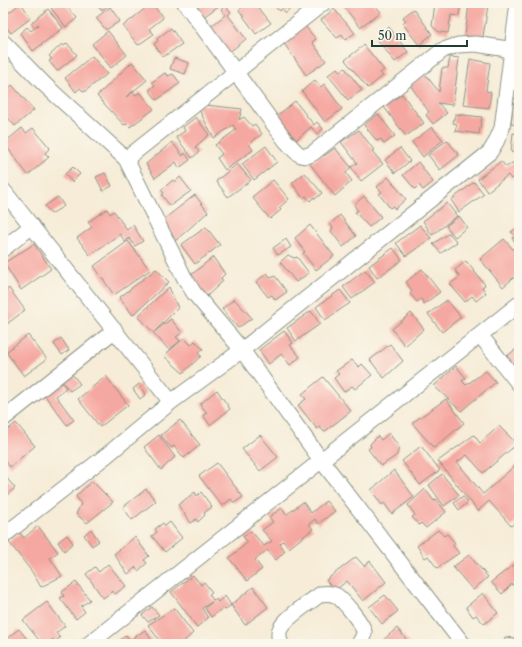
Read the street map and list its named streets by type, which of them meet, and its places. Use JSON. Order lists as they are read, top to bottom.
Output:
{
  "scale_bar": "50 m"
}
